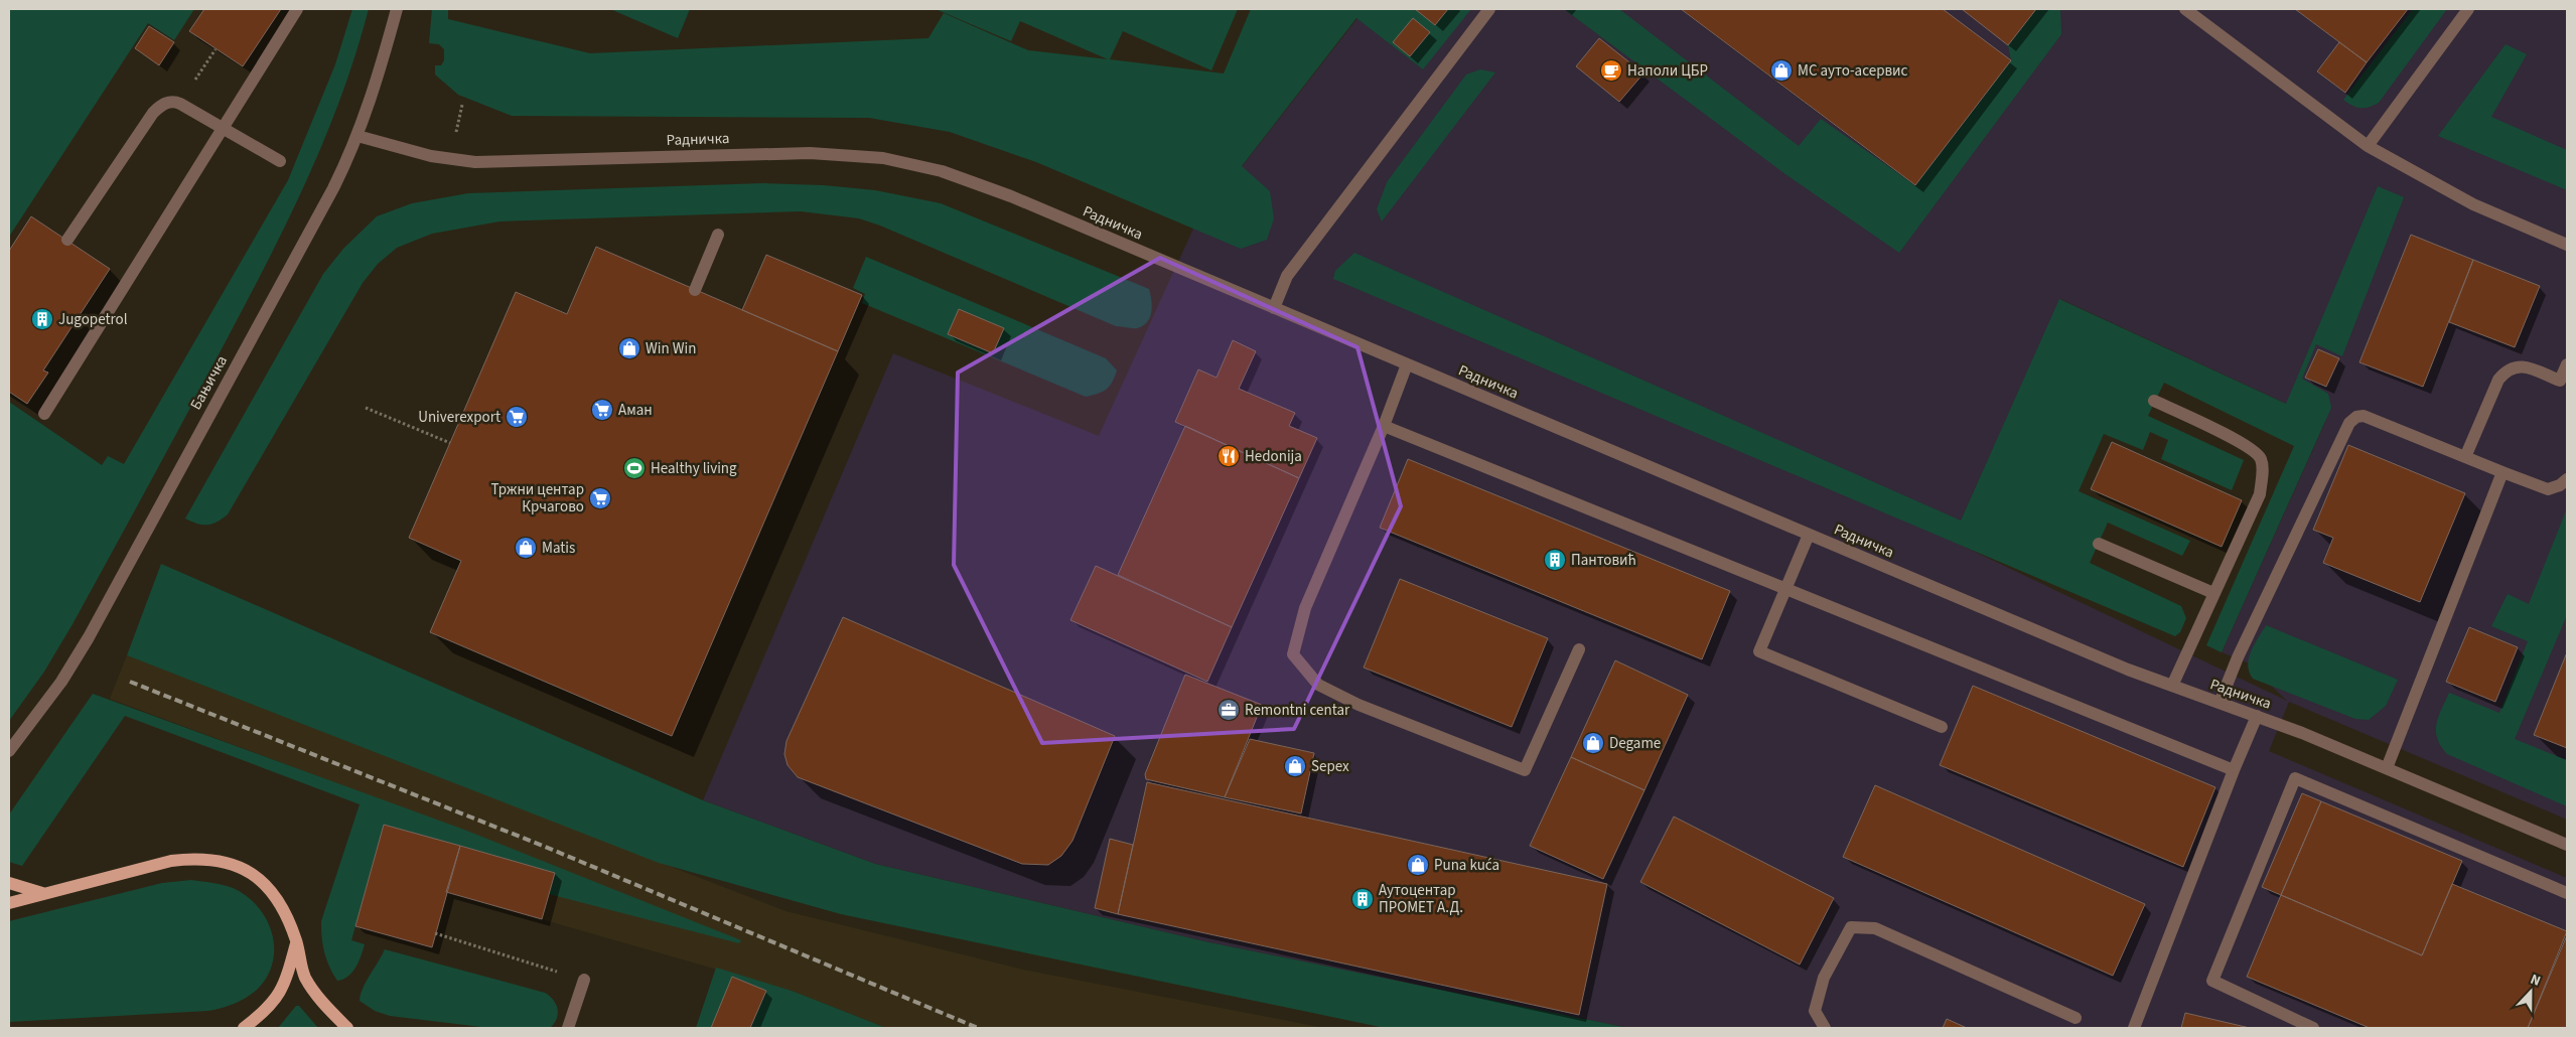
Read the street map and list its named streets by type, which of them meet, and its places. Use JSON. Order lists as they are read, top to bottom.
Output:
{
  "streets": {
    "street": ["Радничка", "Бањичка"]
  },
  "crossings": [
    ["Радничка", "Бањичка"]
  ],
  "places": {
    "cafe": ["Наполи ЦБР"],
    "shop": [
      "МС ауто-асервис",
      "Win Win",
      "Matis",
      "Degame",
      "Sepex",
      "Puna kuća"
    ],
    "building": ["Jugopetrol", "Пантовић", "Аутоцентар ПРОМЕТ А.Д."],
    "supermarket": ["Аман", "Univerexport", "Тржни центар Крчагово"],
    "restaurant": ["Hedonija"],
    "sports": ["Healthy living"],
    "office": ["Remontni centar"]
  },
  "north": "top"
}
